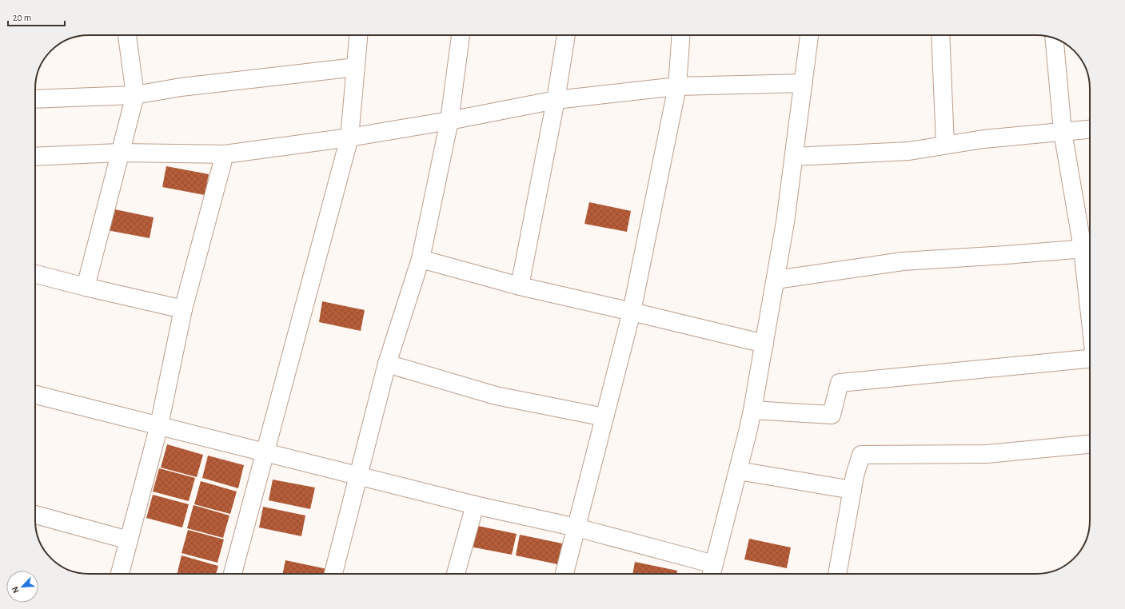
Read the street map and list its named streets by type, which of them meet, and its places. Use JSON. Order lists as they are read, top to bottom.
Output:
{
  "scale_bar": "20 m",
  "north": "bottom left"
}
